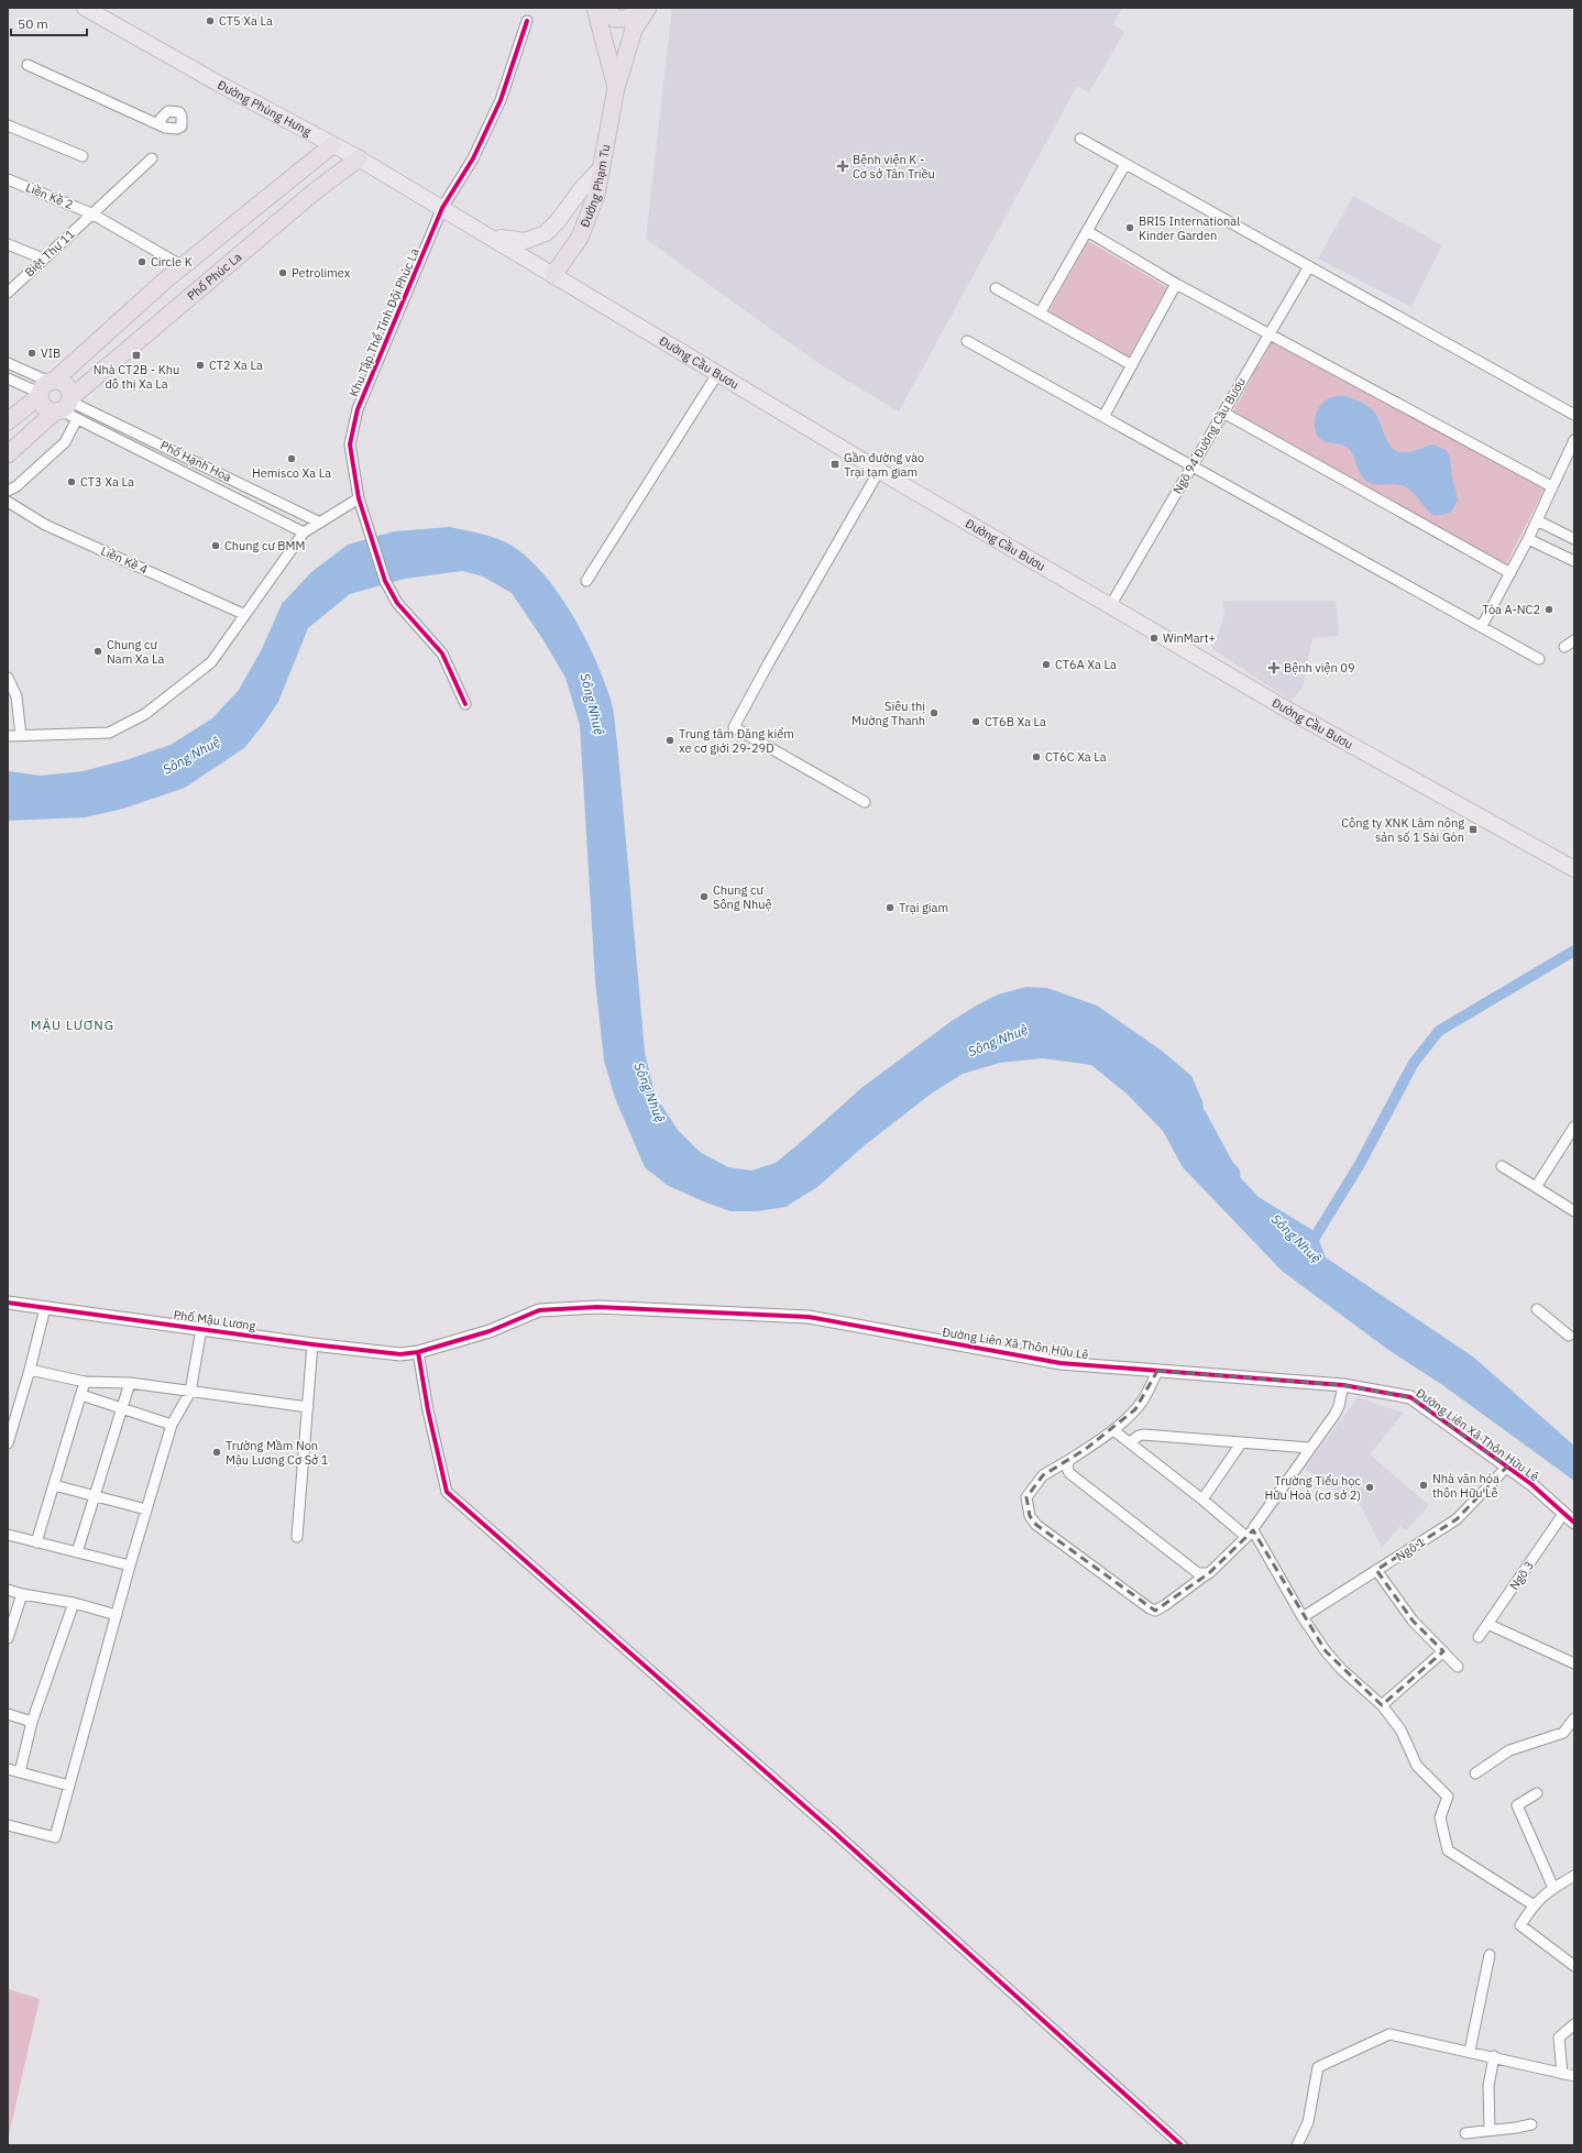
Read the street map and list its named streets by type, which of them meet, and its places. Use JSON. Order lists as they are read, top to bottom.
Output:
{
  "streets": {
    "highway": ["Đường Phạm Tu", "Phố Phúc La"],
    "main road": ["Đường Phùng Hưng", "Đường Cầu Bươu"],
    "street": [
      "Liền Kề 2",
      "Biệt Thự 11",
      "Khu Tập Thể Tỉnh Đội Phúc La",
      "Ngõ 94 Đường Cầu Bươu",
      "Phố Hạnh Hoa",
      "Liền Kề 4",
      "Phố Mậu Lương",
      "Đường Liên Xã Thôn Hữu Lê",
      "Ngõ 1",
      "Ngõ 3"
    ]
  },
  "crossings": [
    ["Đường Phùng Hưng", "Phố Phúc La"],
    ["Đường Phùng Hưng", "Khu Tập Thể Tỉnh Đội Phúc La"],
    ["Đường Phùng Hưng", "Đường Cầu Bươu"],
    ["Đường Phạm Tu", "Đường Cầu Bươu"],
    ["Liền Kề 2", "Biệt Thự 11"],
    ["Phố Phúc La", "Phố Hạnh Hoa"],
    ["Khu Tập Thể Tỉnh Đội Phúc La", "Đường Cầu Bươu"],
    ["Đường Cầu Bươu", "Ngõ 94 Đường Cầu Bươu"],
    ["Phố Mậu Lương", "Đường Liên Xã Thôn Hữu Lê"],
    ["Đường Liên Xã Thôn Hữu Lê", "Ngõ 1"],
    ["Đường Liên Xã Thôn Hữu Lê", "Ngõ 3"]
  ],
  "districts": ["MẬU LƯƠNG"],
  "water": ["Sông Nhuệ"],
  "places": {
    "other": [
      "CT5 Xa La",
      "BRIS International Kinder Garden",
      "Circle K",
      "Petrolimex",
      "VIB",
      "CT2 Xa La",
      "Hemisco Xa La",
      "CT3 Xa La",
      "Chung cư BMM",
      "Tòa A-NC2",
      "WinMart+",
      "Chung cư Nam Xa La",
      "CT6A Xa La",
      "Siêu thị Mường Thanh",
      "CT6B Xa La",
      "Trung tâm Đăng kiểm xe cơ giới 29-29D",
      "CT6C Xa La",
      "Chung cư Sông Nhuệ",
      "Trại giam",
      "Trường Mầm Non Mậu Lương Cơ Sở 1",
      "Nhà văn hóa thôn Hữu Lê",
      "Trường Tiểu học Hữu Hoà (cơ sở 2)"
    ],
    "health": ["Bệnh viện K - Cơ sở Tân Triều", "Bệnh viện 09"],
    "transit": ["Nhà CT2B - Khu đô thị Xa La", "Gần đường vào Trại tạm giam", "Công ty XNK Lâm nông sản số 1 Sài Gòn"]
  },
  "scale_bar": "50 m"
}
